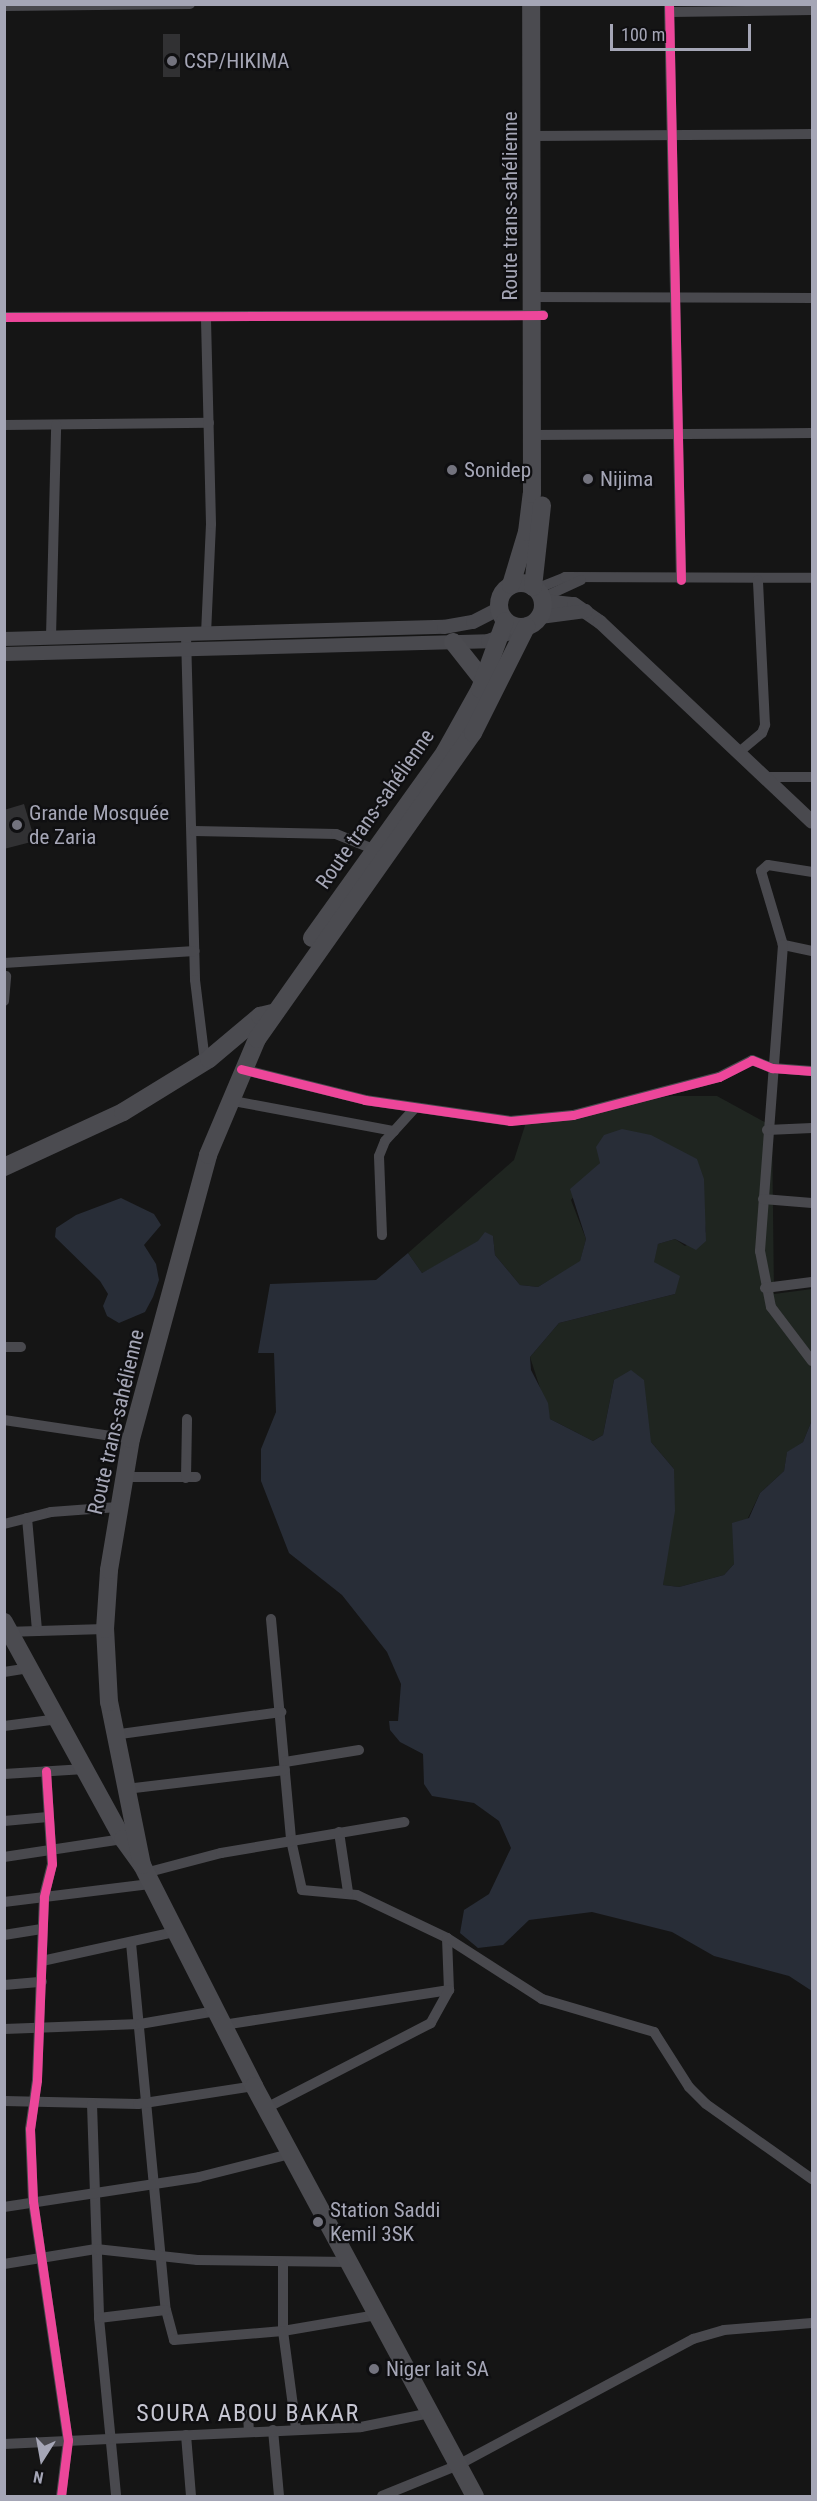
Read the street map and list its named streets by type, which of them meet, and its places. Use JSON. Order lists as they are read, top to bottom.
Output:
{
  "streets": {
    "highway": ["Route trans-sahélienne"]
  },
  "districts": ["SOURA ABOU BAKAR"],
  "places": [
    "CSP/HIKIMA",
    "Sonidep",
    "Nijima",
    "Grande Mosquée de Zaria",
    "Station Saddi Kemil 3SK",
    "Niger lait SA"
  ],
  "scale_bar": "100 m",
  "north": "bottom"
}
